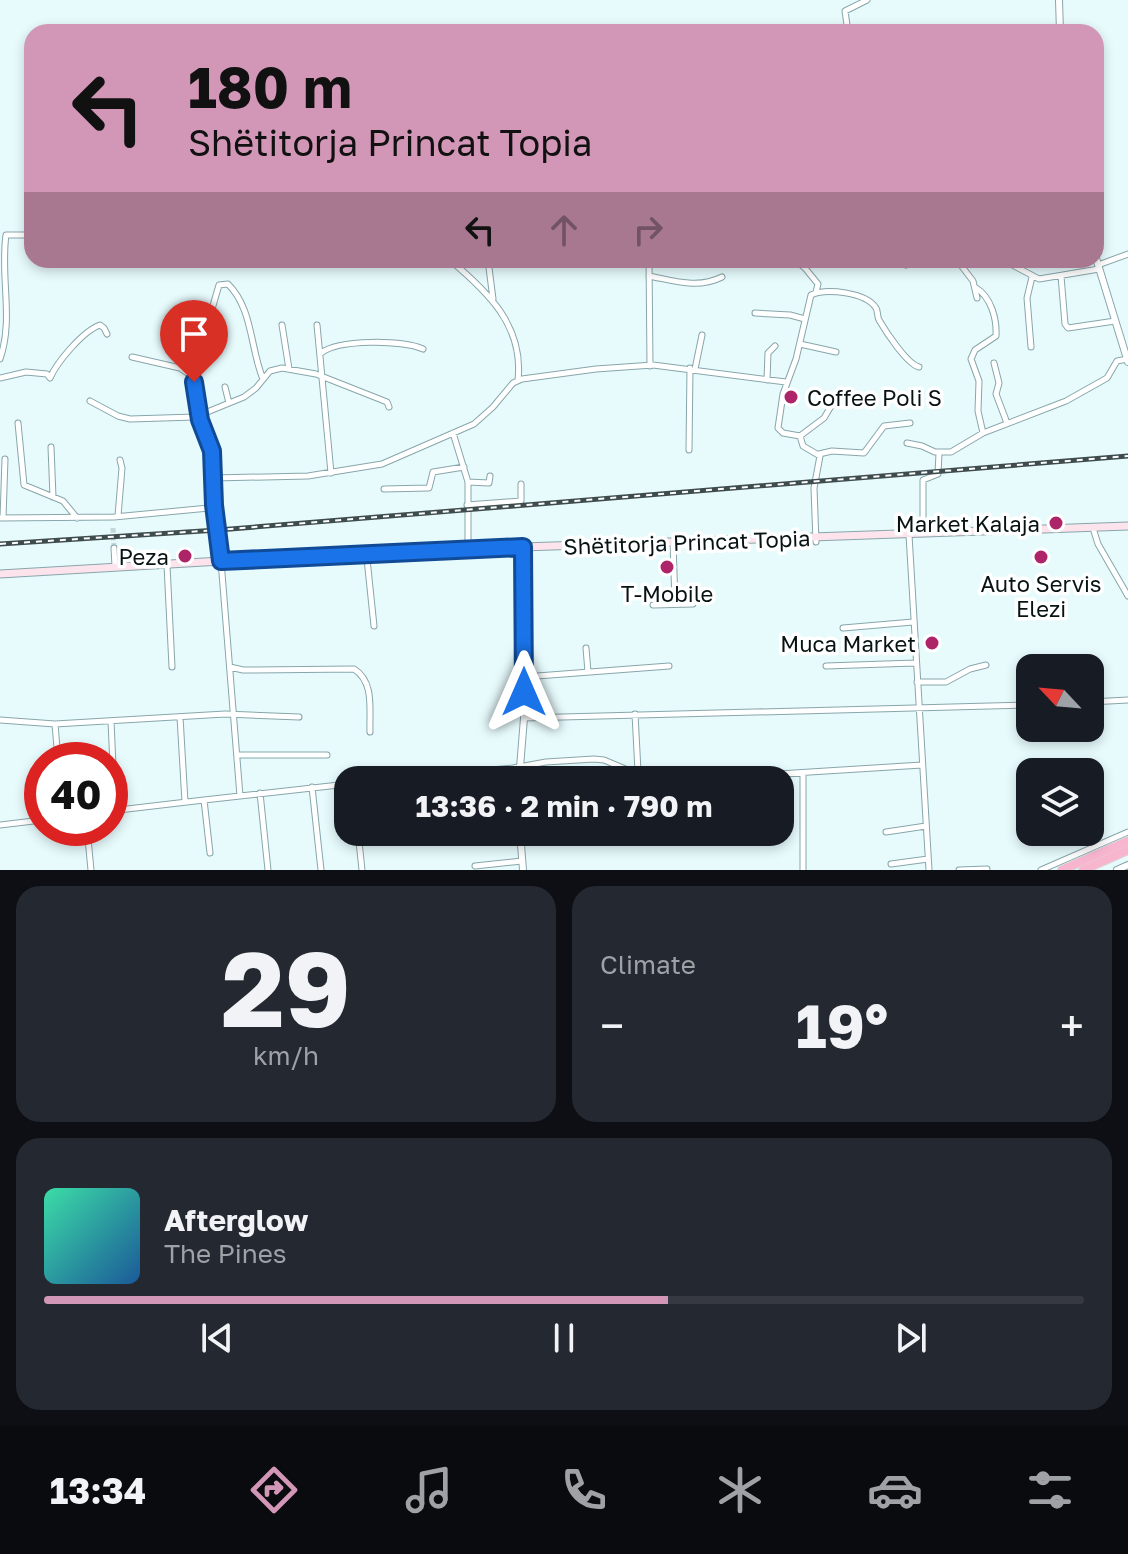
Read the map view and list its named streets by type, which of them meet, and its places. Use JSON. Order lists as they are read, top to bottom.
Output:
{
  "streets": {
    "main road": ["Shëtitorja Princat Topia"]
  },
  "places": [
    "Coffee Poli S",
    "Market Kalaja",
    "Peza",
    "Auto Servis Elezi",
    "T-Mobile",
    "Muca Market"
  ],
  "north": "top left",
  "page": {
    "turn": ["180 m", "Shëtitorja Princat Topia"],
    "limit": "40",
    "trip": "13:36 · 2 min · 790 m",
    "tile": [
      ["29", "km/h"],
      "Climate"
    ],
    "heat": ["−", "19°", "+"],
    "song": ["Afterglow", "The Pines"],
    "tabs": "13:34"
  }
}
